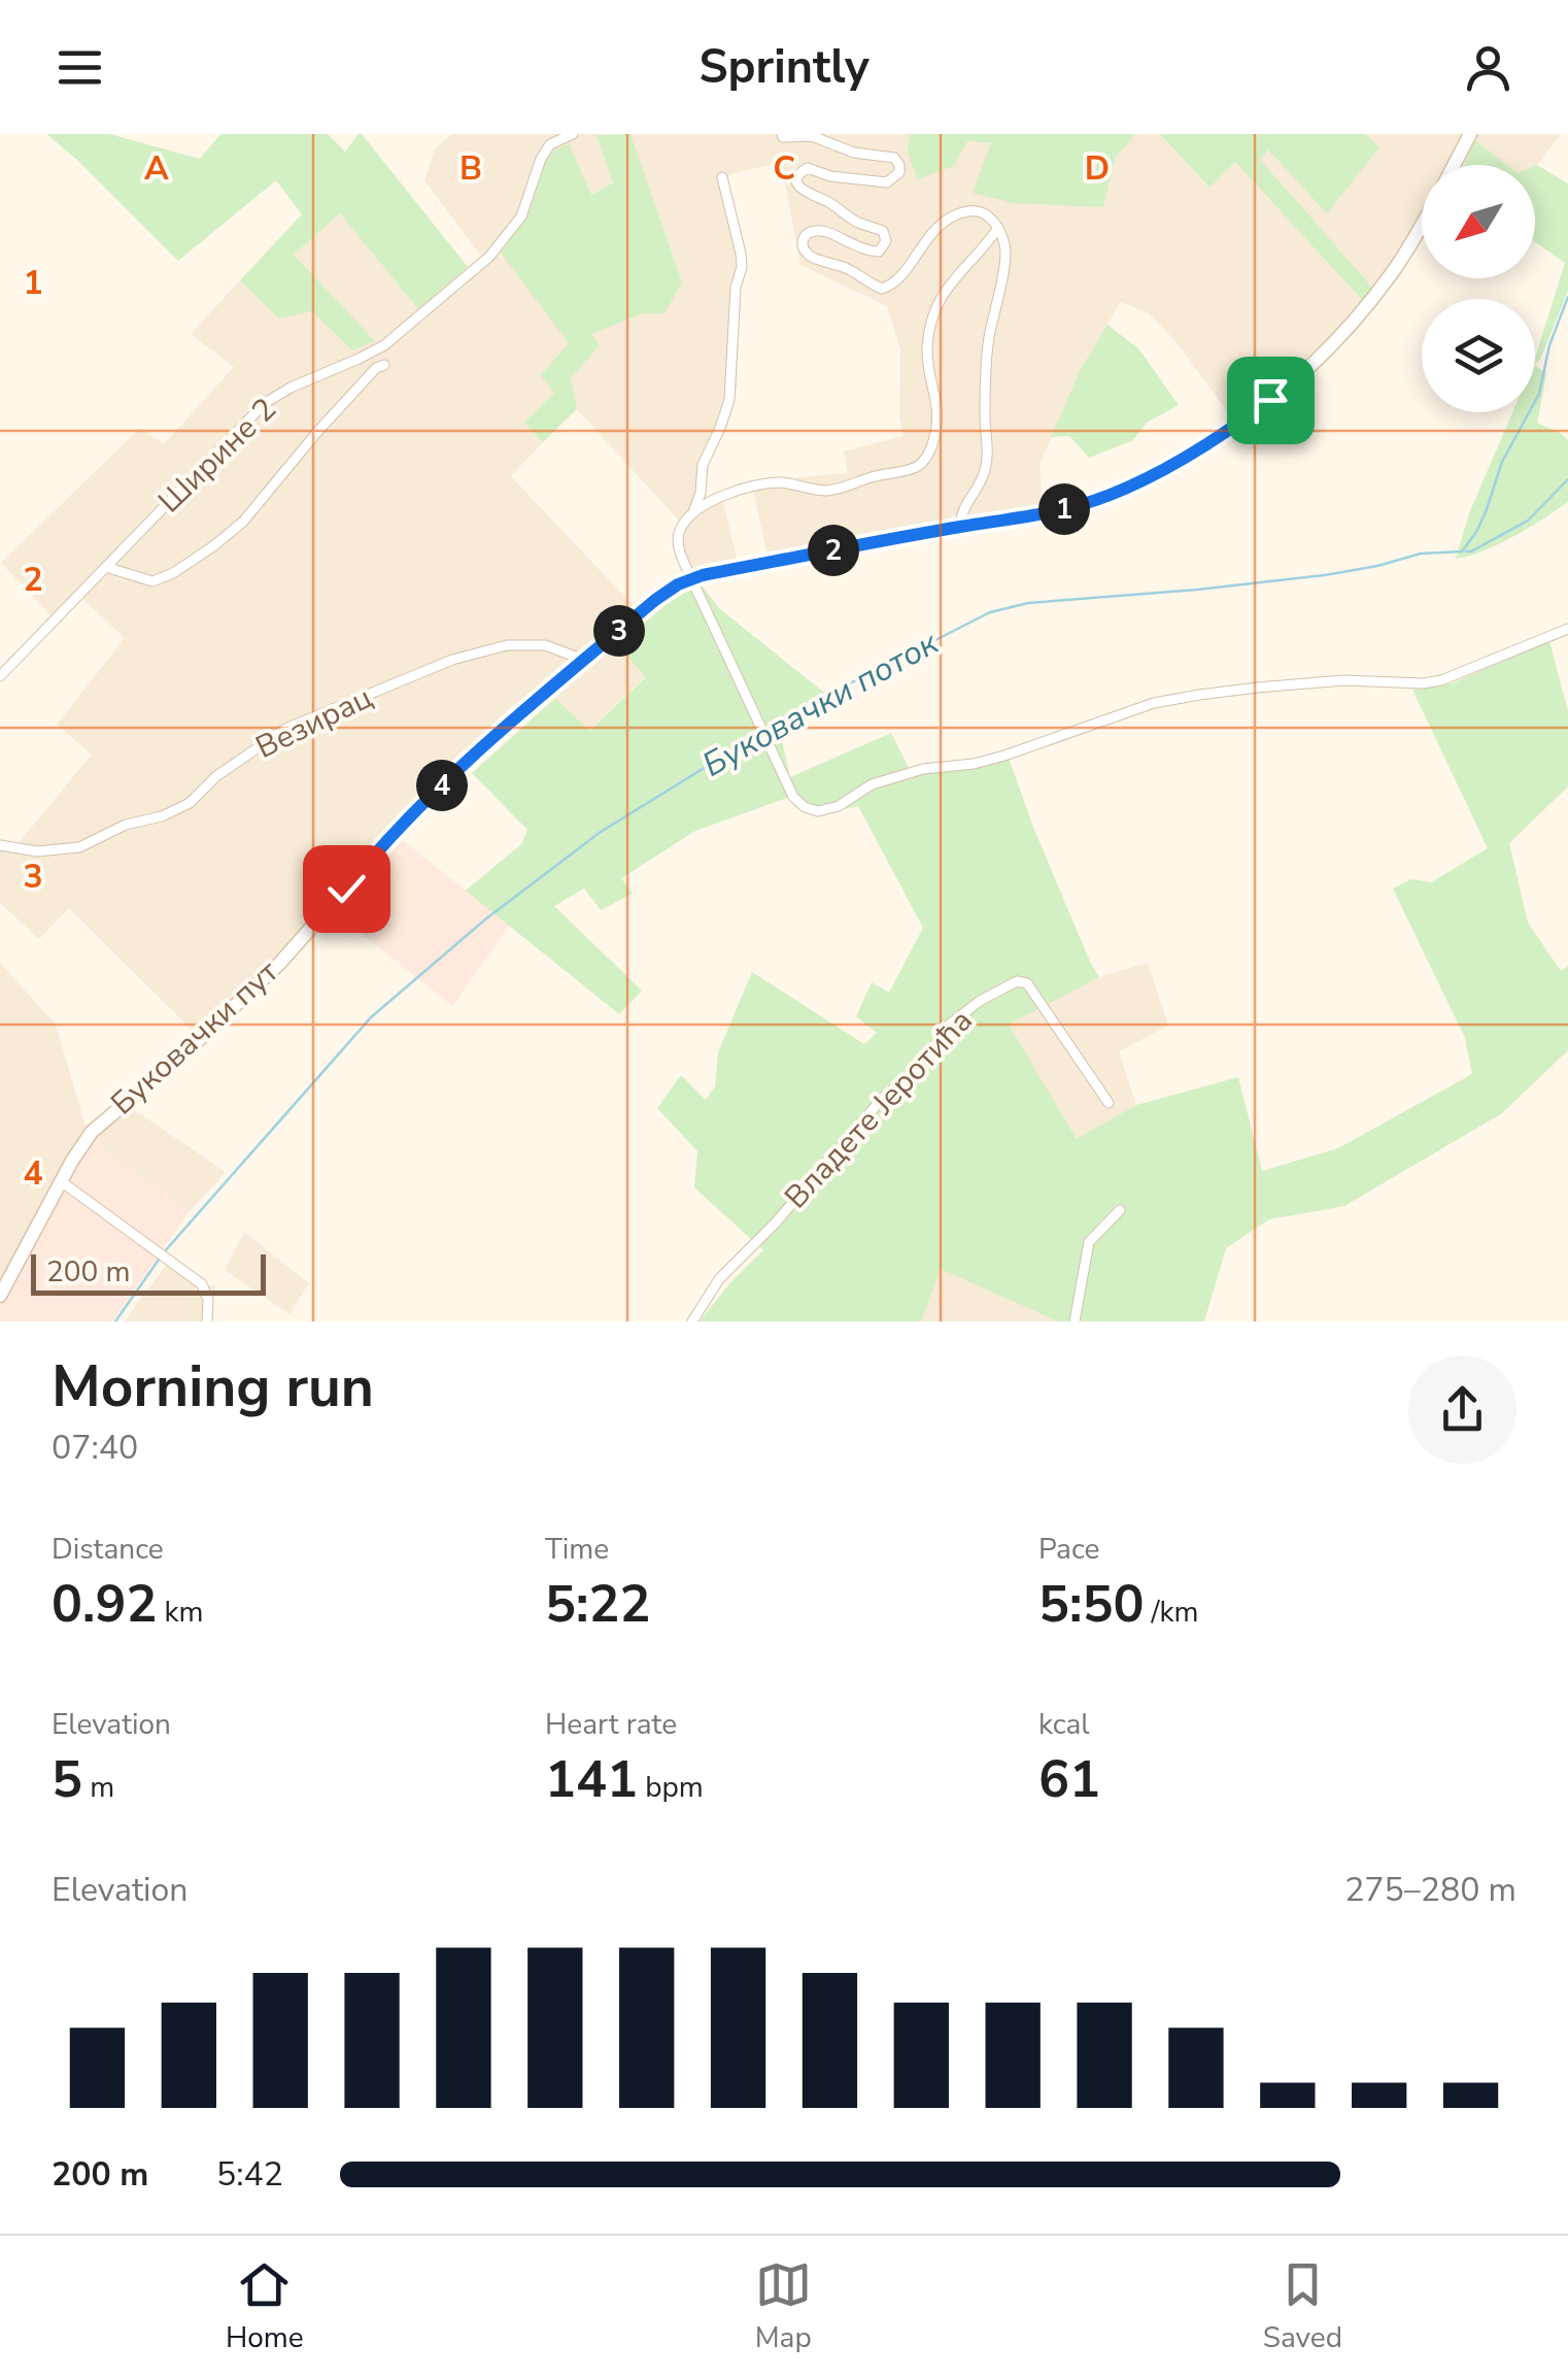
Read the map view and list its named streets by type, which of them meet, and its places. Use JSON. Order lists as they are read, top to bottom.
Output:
{
  "streets": {
    "street": [
      "Ширине 2",
      "Везирац",
      "Буковачки пут",
      "Владете Јеротића"
    ]
  },
  "crossings": [
    ["Везирац", "Буковачки пут"]
  ],
  "water": ["Буковачки поток"],
  "scale_bar": "200 m",
  "north": "bottom left",
  "page": {
    "header": "Sprintly",
    "pins": [
      "1",
      "2",
      "3",
      "4"
    ],
    "scale": "200 m",
    "heading": ["Morning run", "07:40"],
    "stats": [
      ["Distance", "0.92 km"],
      ["Time", "5:22"],
      ["Pace", "5:50 /km"],
      ["Elevation", "5 m"],
      ["Heart rate", "141 bpm"],
      ["kcal", "61"]
    ],
    "chart": ["Elevation", "275–280 m"],
    "list": [
      {
        "name": "200 m",
        "note": "5:42"
      }
    ],
    "tabs": ["Home", "Map", "Saved"]
  },
  "grid": {
    "columns": [
      "A",
      "B",
      "C",
      "D"
    ],
    "rows": [
      "1",
      "2",
      "3",
      "4"
    ]
  }
}
